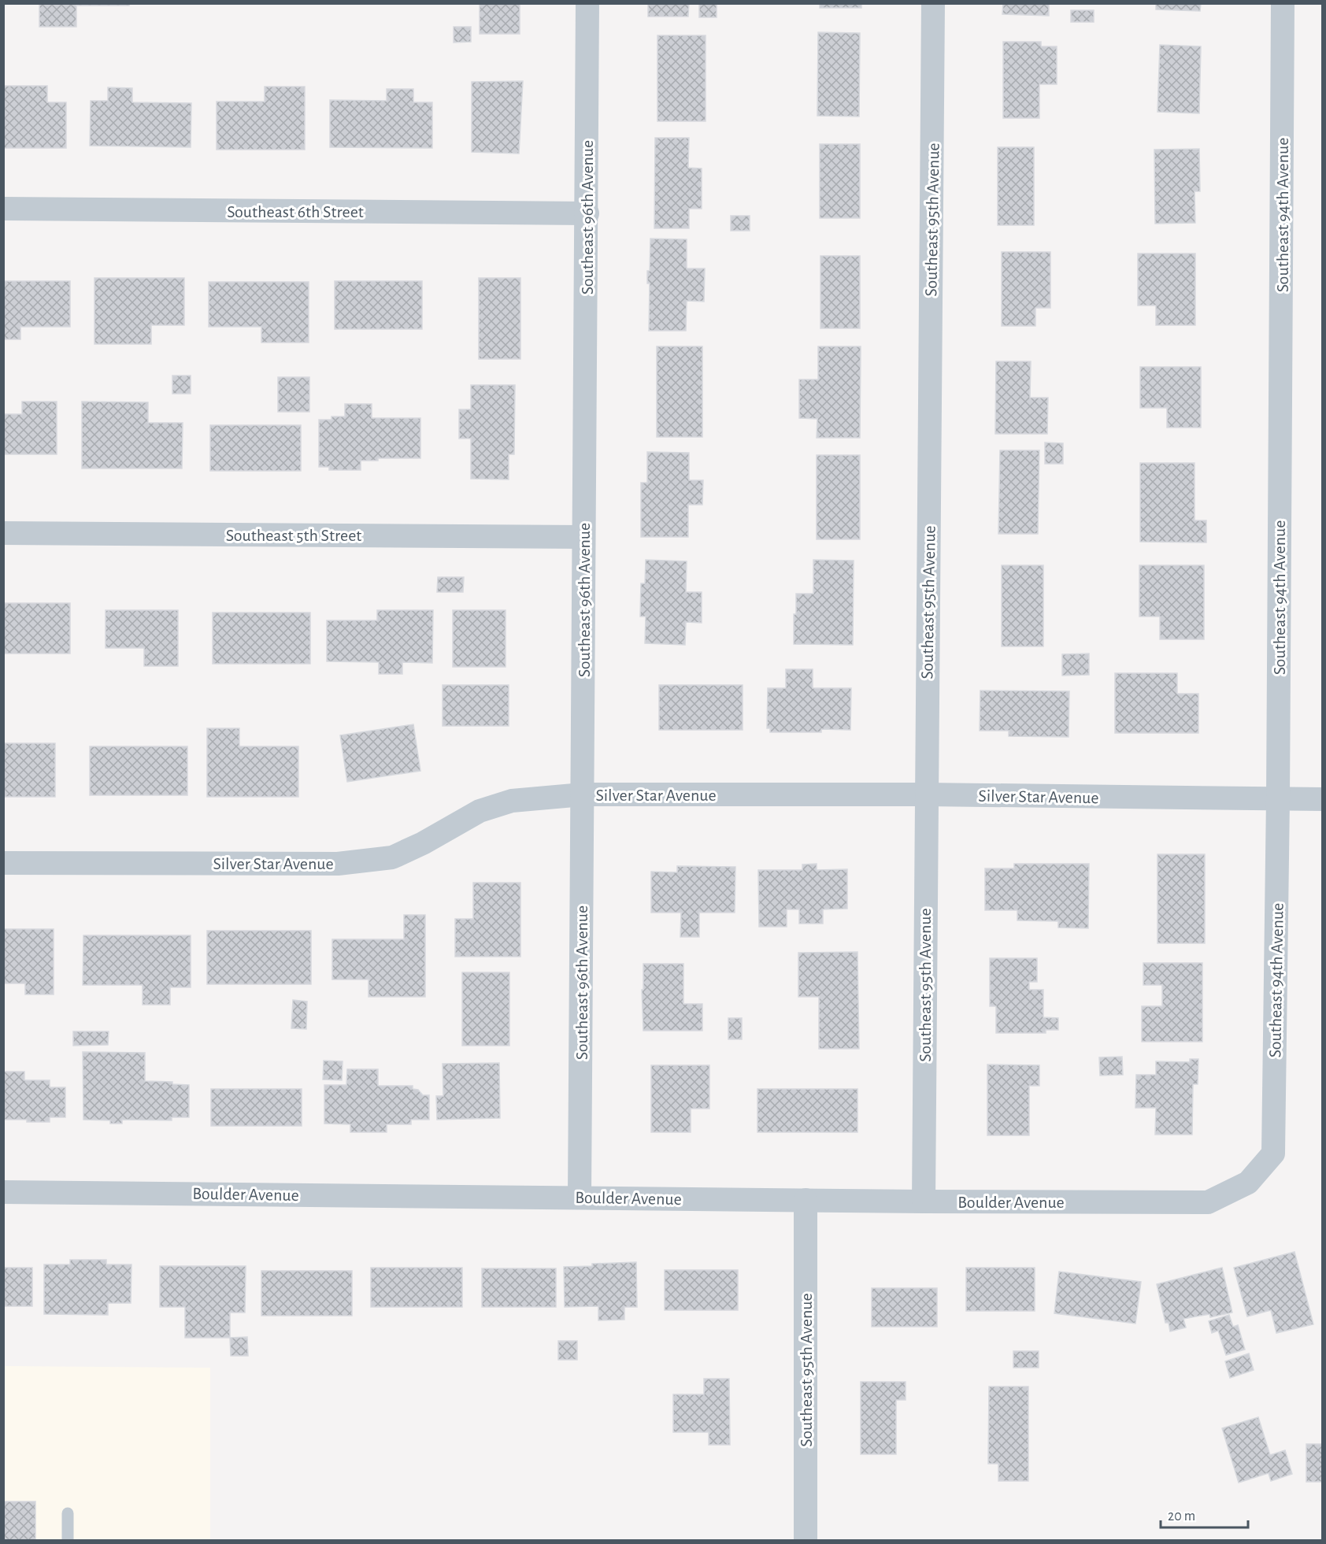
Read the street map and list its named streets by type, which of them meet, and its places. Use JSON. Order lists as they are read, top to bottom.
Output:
{
  "streets": {
    "street": [
      "Southeast 6th Street",
      "Southeast 94th Avenue",
      "Southeast 96th Avenue",
      "Southeast 95th Avenue",
      "Southeast 5th Street",
      "Silver Star Avenue",
      "Boulder Avenue"
    ]
  },
  "crossings": [
    ["Southeast 6th Street", "Southeast 96th Avenue"],
    ["Southeast 94th Avenue", "Silver Star Avenue"],
    ["Southeast 94th Avenue", "Boulder Avenue"],
    ["Southeast 96th Avenue", "Southeast 5th Street"],
    ["Southeast 96th Avenue", "Silver Star Avenue"],
    ["Southeast 96th Avenue", "Boulder Avenue"],
    ["Southeast 95th Avenue", "Silver Star Avenue"],
    ["Southeast 95th Avenue", "Boulder Avenue"]
  ],
  "scale_bar": "20 m"
}
